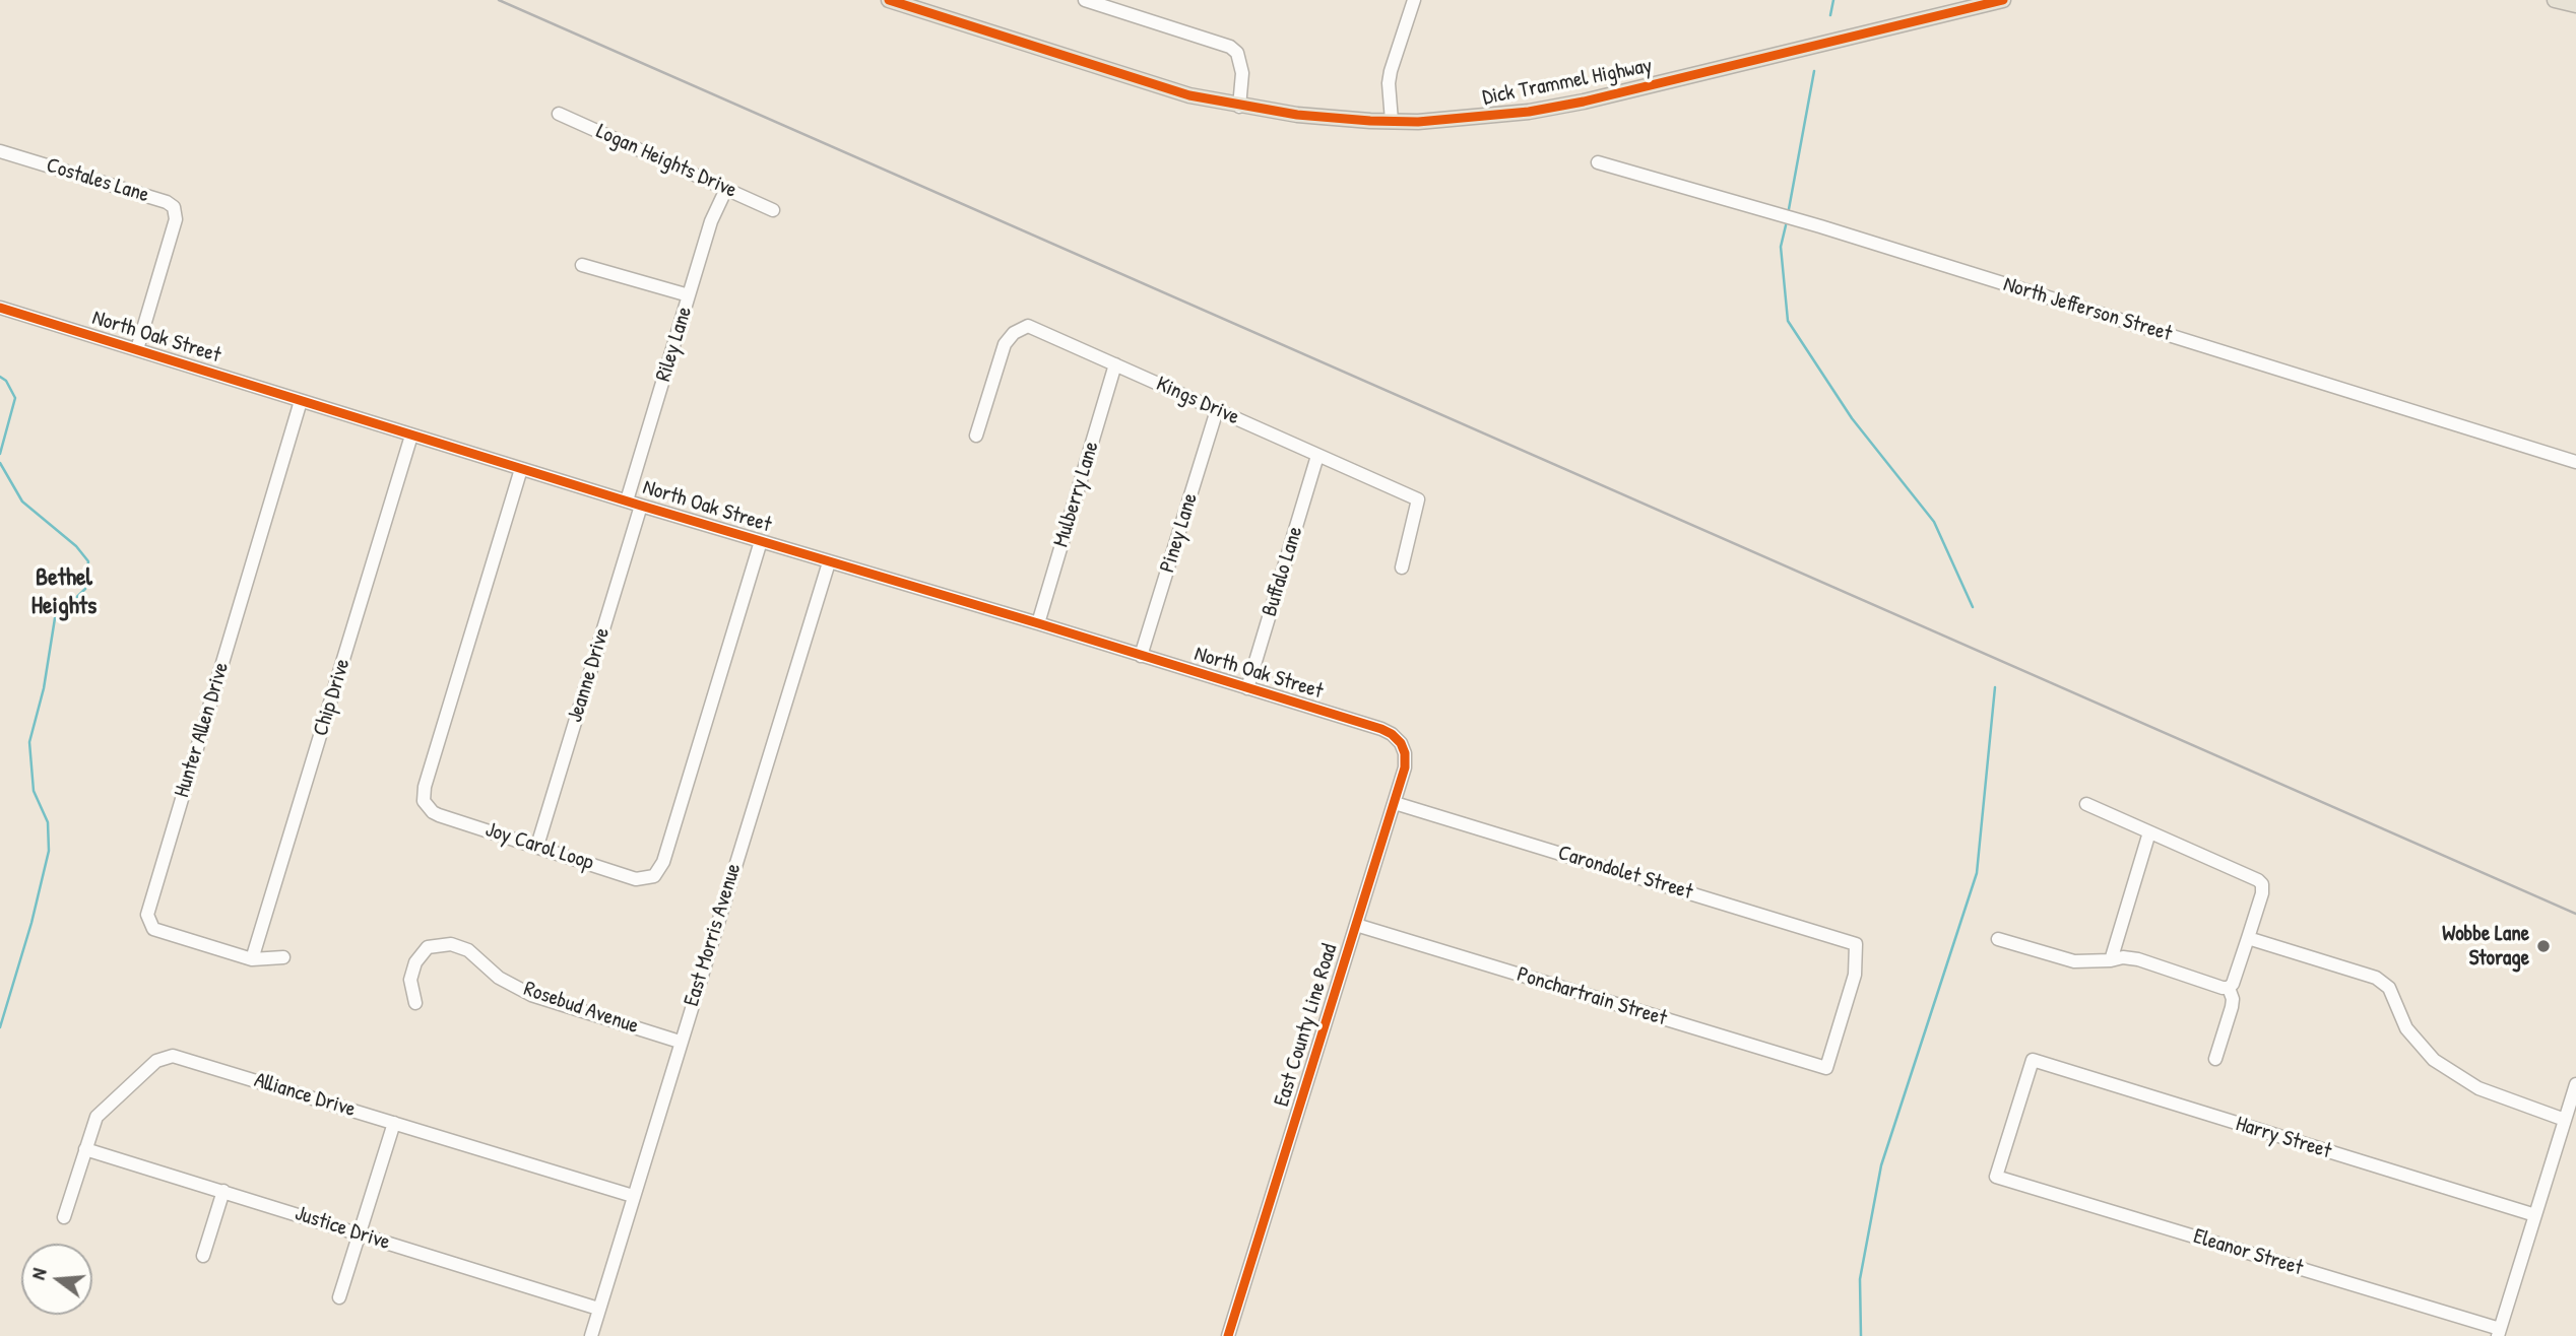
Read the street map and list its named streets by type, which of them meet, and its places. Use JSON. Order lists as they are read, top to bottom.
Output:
{
  "streets": {
    "main road": ["Dick Trammel Highway"],
    "street": [
      "Logan Heights Drive",
      "Costales Lane",
      "North Jefferson Street",
      "North Oak Street",
      "Riley Lane",
      "Kings Drive",
      "Mulberry Lane",
      "Piney Lane",
      "Buffalo Lane",
      "Jeanne Drive",
      "Chip Drive",
      "Hunter Allen Drive",
      "Joy Carol Loop",
      "Carondolet Street",
      "East Morris Avenue",
      "Ponchartrain Street",
      "Rosebud Avenue",
      "East County Line Road",
      "Alliance Drive",
      "Harry Street",
      "Justice Drive",
      "Eleanor Street"
    ]
  },
  "crossings": [
    ["Logan Heights Drive", "Riley Lane"],
    ["Costales Lane", "North Oak Street"],
    ["North Oak Street", "Riley Lane"],
    ["North Oak Street", "Mulberry Lane"],
    ["North Oak Street", "Piney Lane"],
    ["North Oak Street", "Buffalo Lane"],
    ["North Oak Street", "Jeanne Drive"],
    ["North Oak Street", "Chip Drive"],
    ["North Oak Street", "Hunter Allen Drive"],
    ["North Oak Street", "Joy Carol Loop"],
    ["North Oak Street", "East Morris Avenue"],
    ["North Oak Street", "East County Line Road"],
    ["Kings Drive", "Mulberry Lane"],
    ["Kings Drive", "Piney Lane"],
    ["Kings Drive", "Buffalo Lane"],
    ["Jeanne Drive", "Joy Carol Loop"],
    ["Chip Drive", "Hunter Allen Drive"],
    ["Carondolet Street", "Ponchartrain Street"],
    ["Carondolet Street", "East County Line Road"],
    ["East Morris Avenue", "Rosebud Avenue"],
    ["East Morris Avenue", "Alliance Drive"],
    ["East Morris Avenue", "Justice Drive"],
    ["Ponchartrain Street", "East County Line Road"],
    ["Alliance Drive", "Justice Drive"],
    ["Harry Street", "Eleanor Street"]
  ],
  "districts": ["Bethel Heights"],
  "places": ["Wobbe Lane Storage"],
  "north": "left"
}
